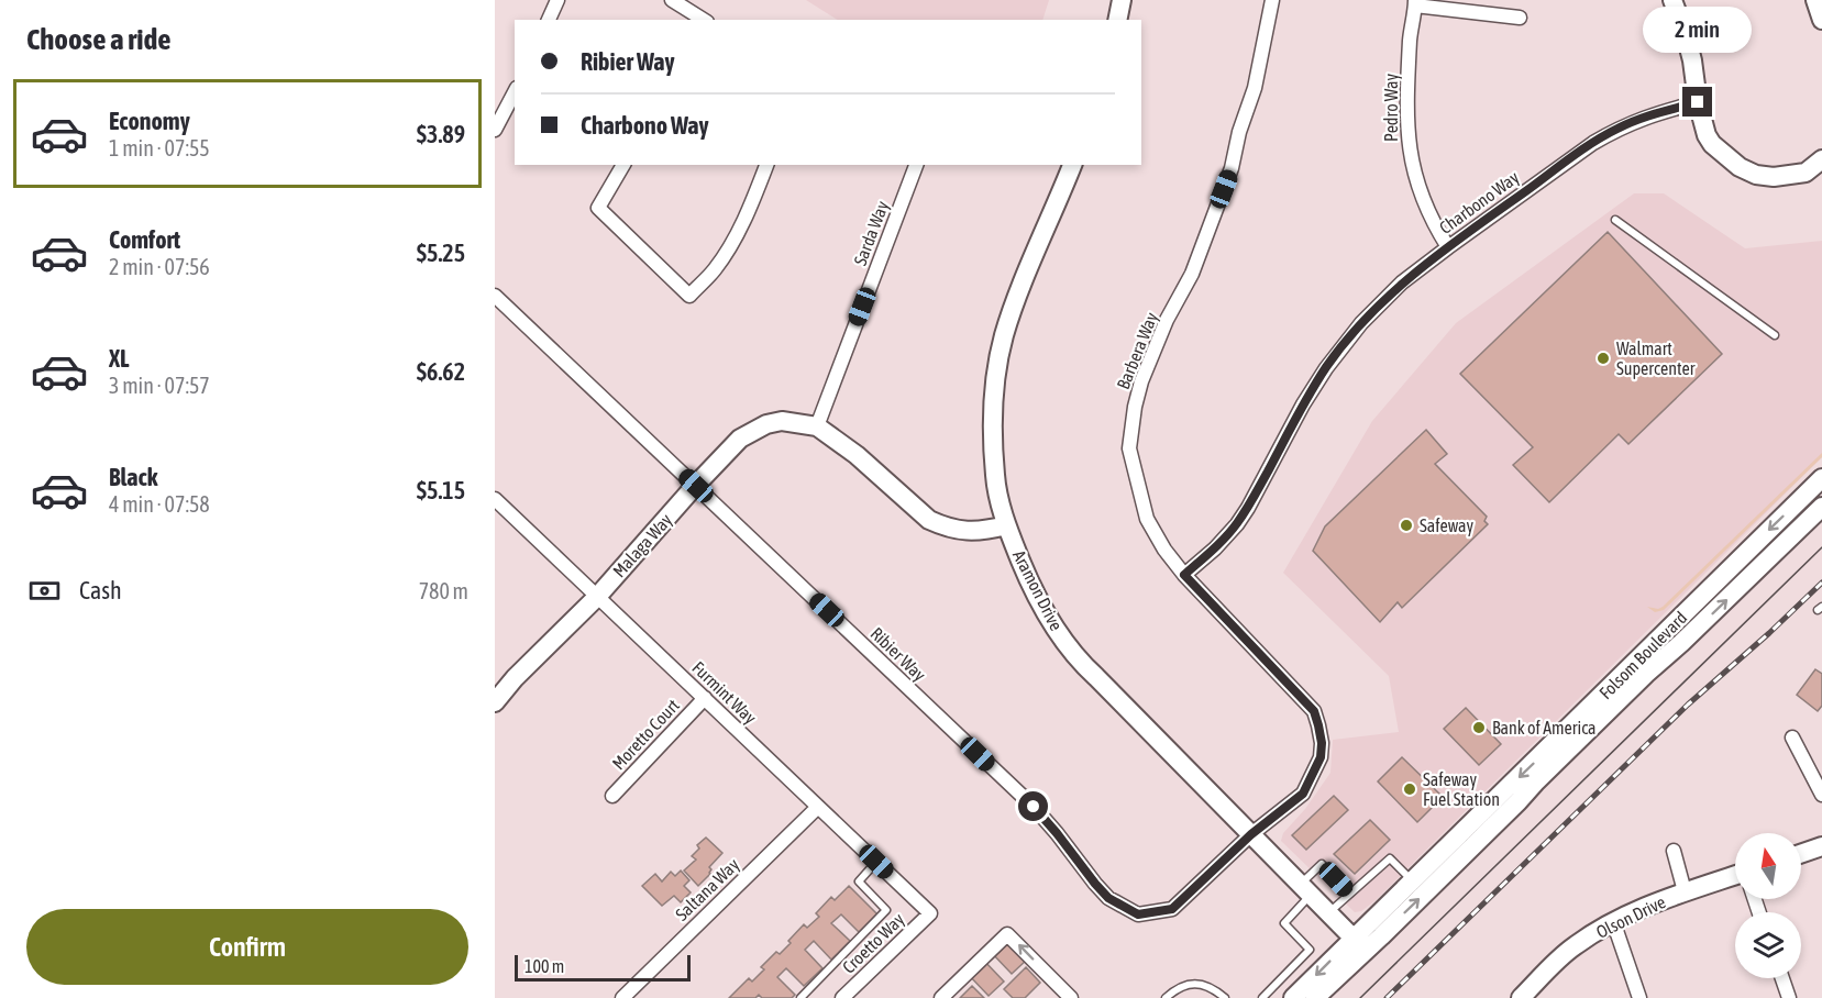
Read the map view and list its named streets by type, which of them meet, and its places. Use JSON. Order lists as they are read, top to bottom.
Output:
{
  "streets": {
    "street": [
      "Pedro Way",
      "Charbono Way",
      "Sarda Way",
      "Barbera Way",
      "Malaga Way",
      "Aramon Drive",
      "Ribier Way",
      "Folsom Boulevard",
      "Furmint Way",
      "Moretto Court",
      "Saltana Way",
      "Olson Drive",
      "Croetto Way"
    ]
  },
  "crossings": [
    ["Pedro Way", "Charbono Way"],
    ["Charbono Way", "Barbera Way"],
    ["Sarda Way", "Malaga Way"],
    ["Barbera Way", "Aramon Drive"],
    ["Barbera Way", "Ribier Way"],
    ["Malaga Way", "Aramon Drive"],
    ["Malaga Way", "Ribier Way"],
    ["Malaga Way", "Furmint Way"],
    ["Aramon Drive", "Ribier Way"],
    ["Aramon Drive", "Folsom Boulevard"],
    ["Furmint Way", "Moretto Court"],
    ["Furmint Way", "Saltana Way"],
    ["Furmint Way", "Croetto Way"]
  ],
  "places": [
    "Walmart Supercenter",
    "Safeway",
    "Bank of America",
    "Safeway Fuel Station"
  ],
  "scale_bar": "100 m",
  "north": "top",
  "page": {
    "heading": "Choose a ride",
    "bubble": "2 min",
    "banner": ["Ribier Way", "Charbono Way"],
    "list": [
      {
        "name": "Economy",
        "note": "1 min · 07:55",
        "value": "$3.89"
      },
      {
        "name": "Comfort",
        "note": "2 min · 07:56",
        "value": "$5.25"
      },
      {
        "name": "XL",
        "note": "3 min · 07:57",
        "value": "$6.62"
      },
      {
        "name": "Black",
        "note": "4 min · 07:58",
        "value": "$5.15"
      }
    ],
    "pay": ["Cash", "780 m"],
    "buttons": "Confirm",
    "scale": "100 m"
  }
}
